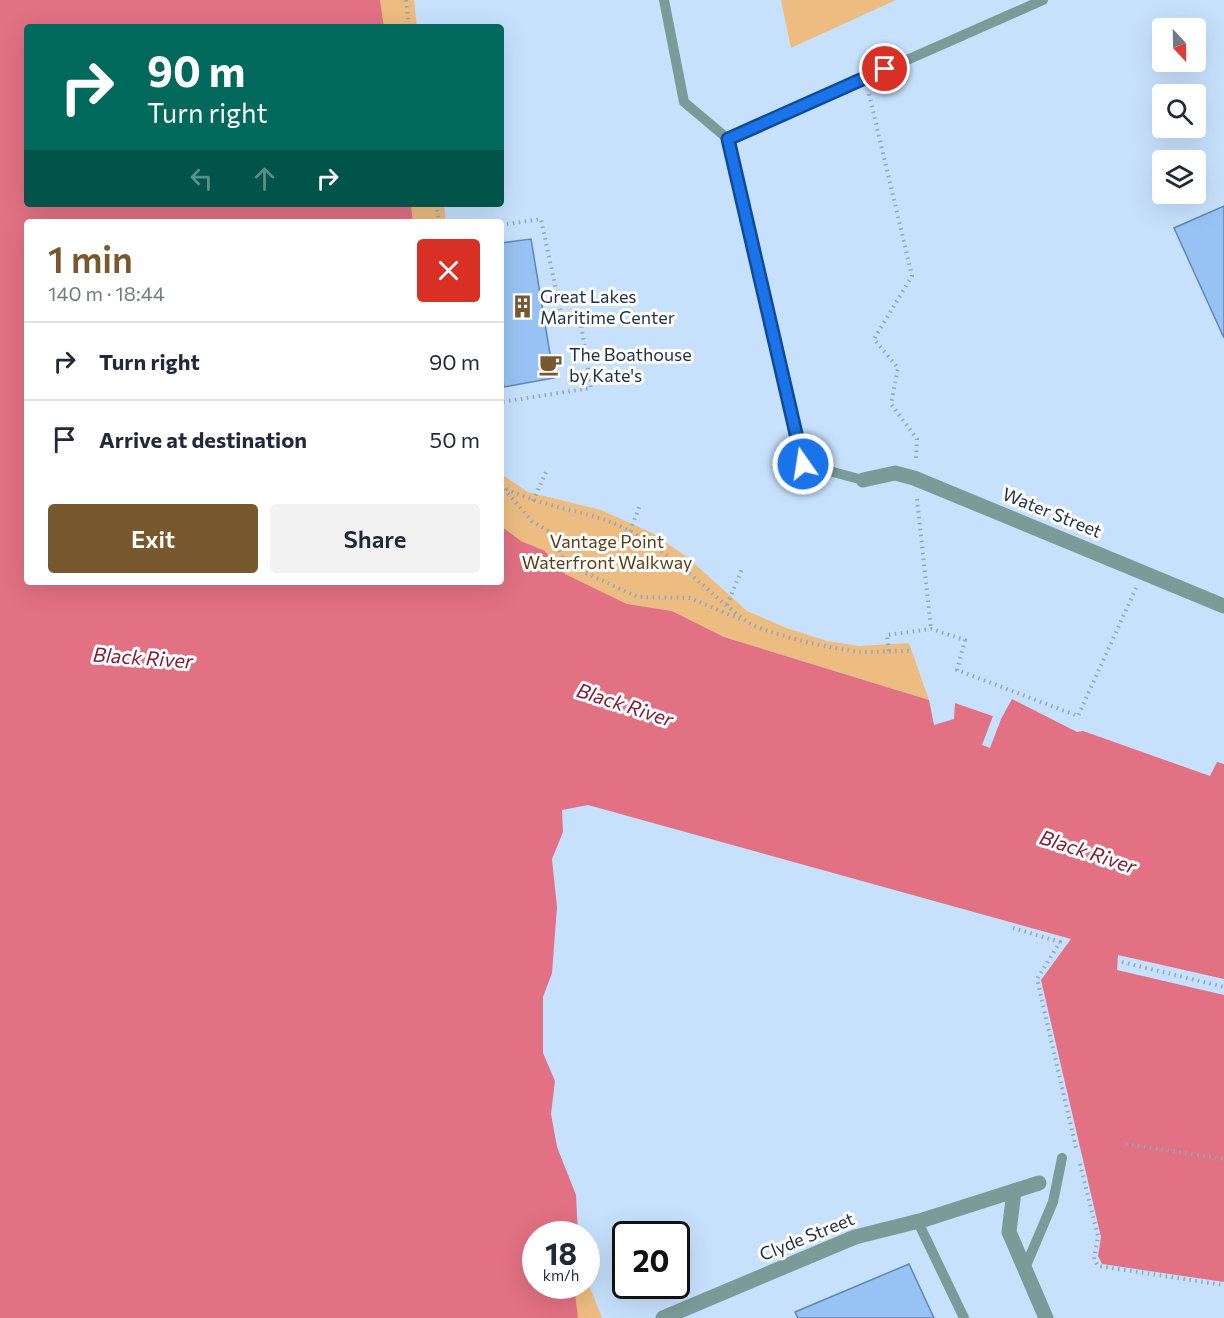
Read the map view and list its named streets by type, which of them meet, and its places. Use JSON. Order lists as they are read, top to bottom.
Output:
{
  "streets": {
    "street": ["Water Street", "Clyde Street"]
  },
  "water": ["Black River"],
  "parks": ["Vantage Point Waterfront Walkway"],
  "places": {
    "building": ["Great Lakes Maritime Center"],
    "cafe": ["The Boathouse by Kate's"]
  },
  "north": "bottom",
  "page": {
    "turn": ["90 m", "Turn right"],
    "heading": ["1 min", "140 m · 18:44"],
    "list": [
      {
        "name": "Turn right",
        "value": "90 m"
      },
      {
        "name": "Arrive at destination",
        "value": "50 m"
      }
    ],
    "buttons": ["Exit", "Share"],
    "speed": "18 km/h",
    "limit": "20"
  }
}
